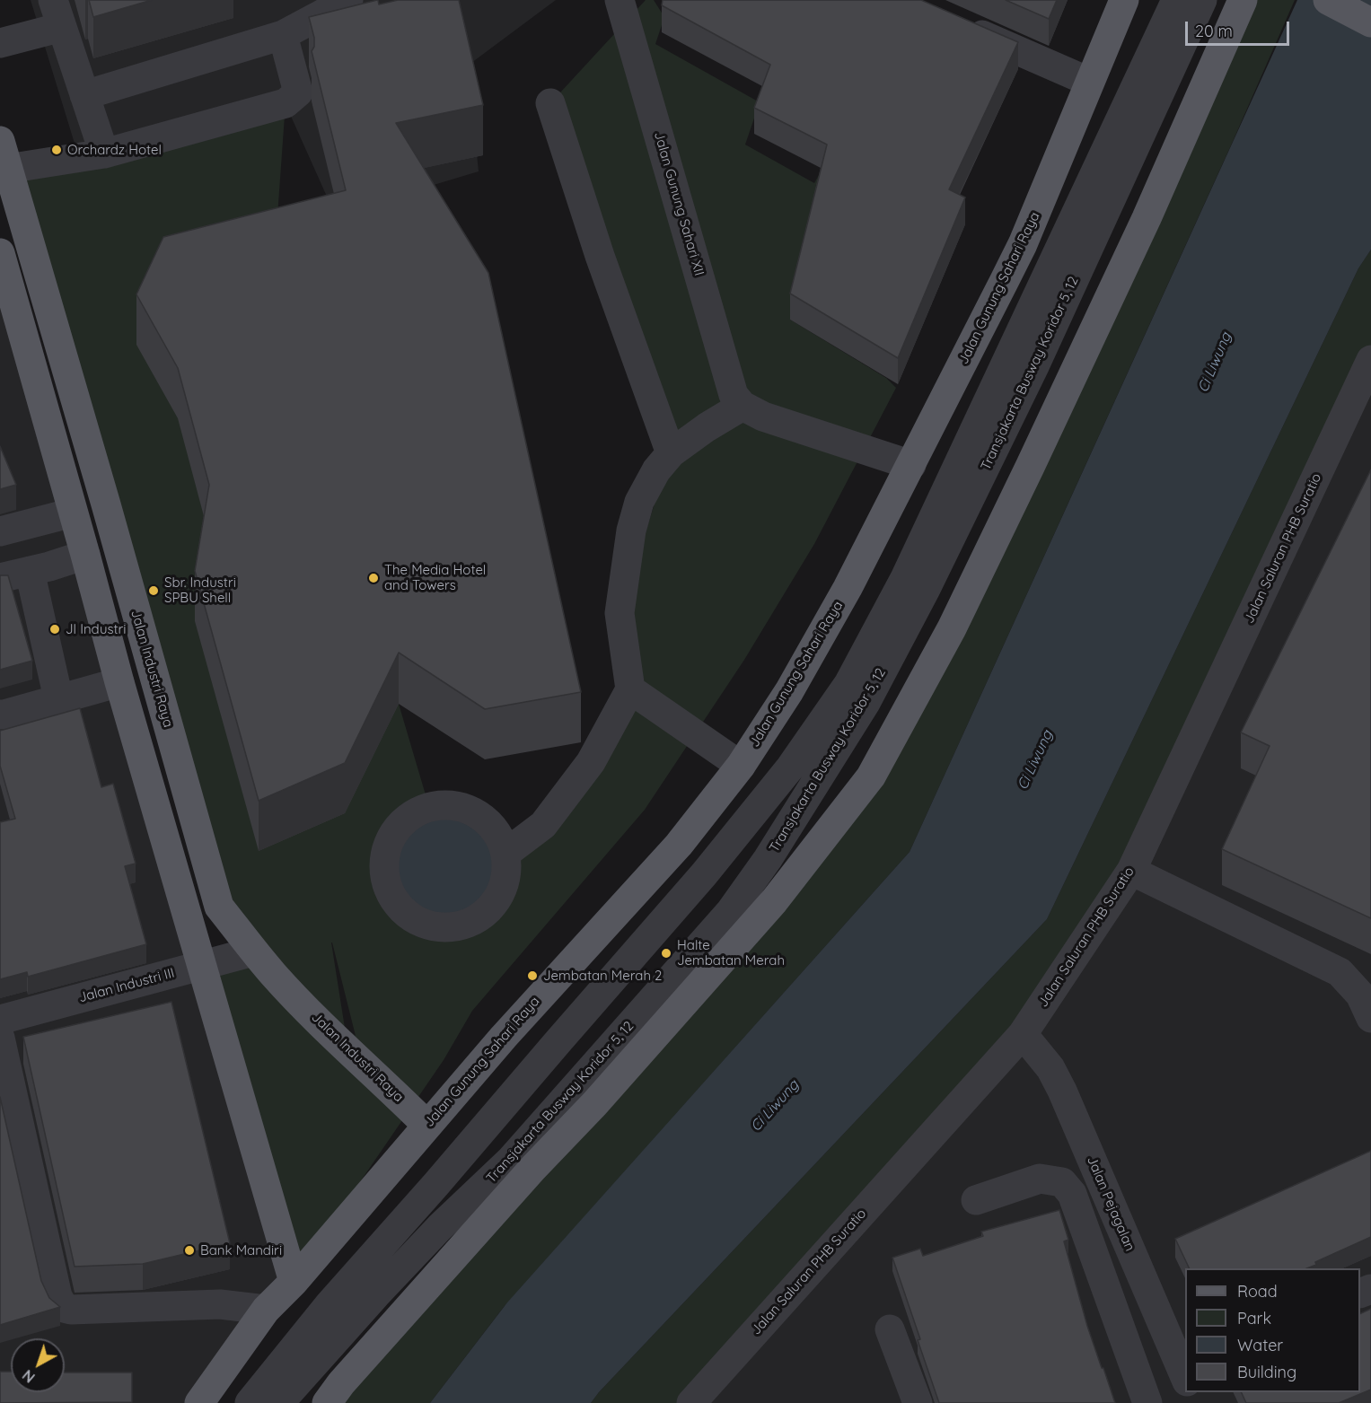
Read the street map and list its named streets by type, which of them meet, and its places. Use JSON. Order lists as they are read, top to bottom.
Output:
{
  "streets": {
    "main road": ["Jalan Gunung Sahari Raya", "Jalan Industri Raya"],
    "street": [
      "Jalan Gunung Sahari XII",
      "Transjakarta Busway Koridor 5, 12",
      "Jalan Saluran PHB Suratio",
      "Jalan Industri III",
      "Jalan Pejagalan"
    ]
  },
  "crossings": [
    ["Jalan Gunung Sahari Raya", "Jalan Industri Raya"],
    ["Jalan Saluran PHB Suratio", "Jalan Pejagalan"],
    ["Jalan Industri Raya", "Jalan Industri III"]
  ],
  "water": ["Ci Liwung"],
  "places": [
    "Orchardz Hotel",
    "The Media Hotel and Towers",
    "Sbr. Industri SPBU Shell",
    "Jl Industri",
    "Halte Jembatan Merah",
    "Jembatan Merah 2",
    "Bank Mandiri"
  ],
  "legend": [
    "Road",
    "Park",
    "Water",
    "Building"
  ],
  "scale_bar": "20 m",
  "north": "bottom left"
}
